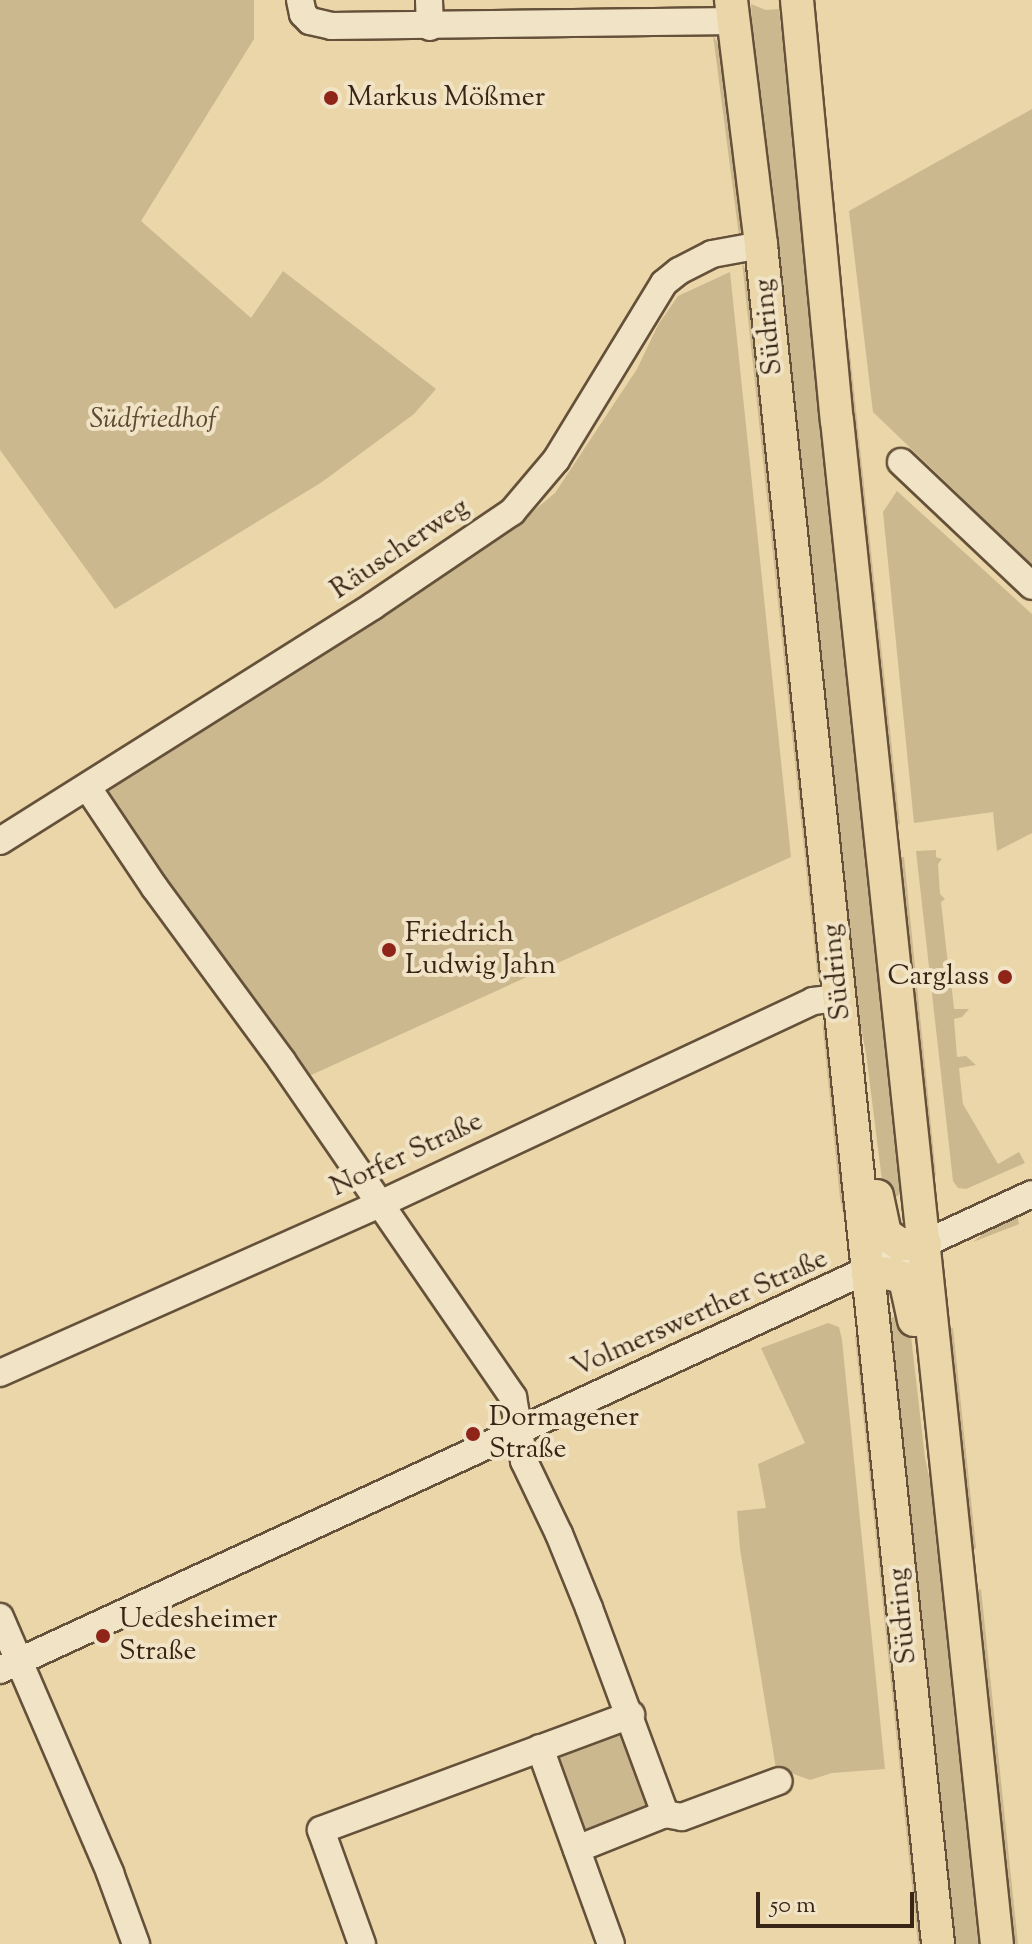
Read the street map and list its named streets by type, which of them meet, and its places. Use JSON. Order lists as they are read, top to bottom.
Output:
{
  "streets": {
    "main road": ["Südring"],
    "street": ["Räuscherweg", "Norfer Straße", "Volmerswerther Straße"]
  },
  "crossings": [
    ["Südring", "Räuscherweg"],
    ["Südring", "Norfer Straße"],
    ["Südring", "Volmerswerther Straße"]
  ],
  "parks": ["Südfriedhof"],
  "places": [
    "Markus Mößmer",
    "Friedrich Ludwig Jahn",
    "Carglass",
    "Dormagener Straße",
    "Uedesheimer Straße"
  ],
  "scale_bar": "50 m"
}
